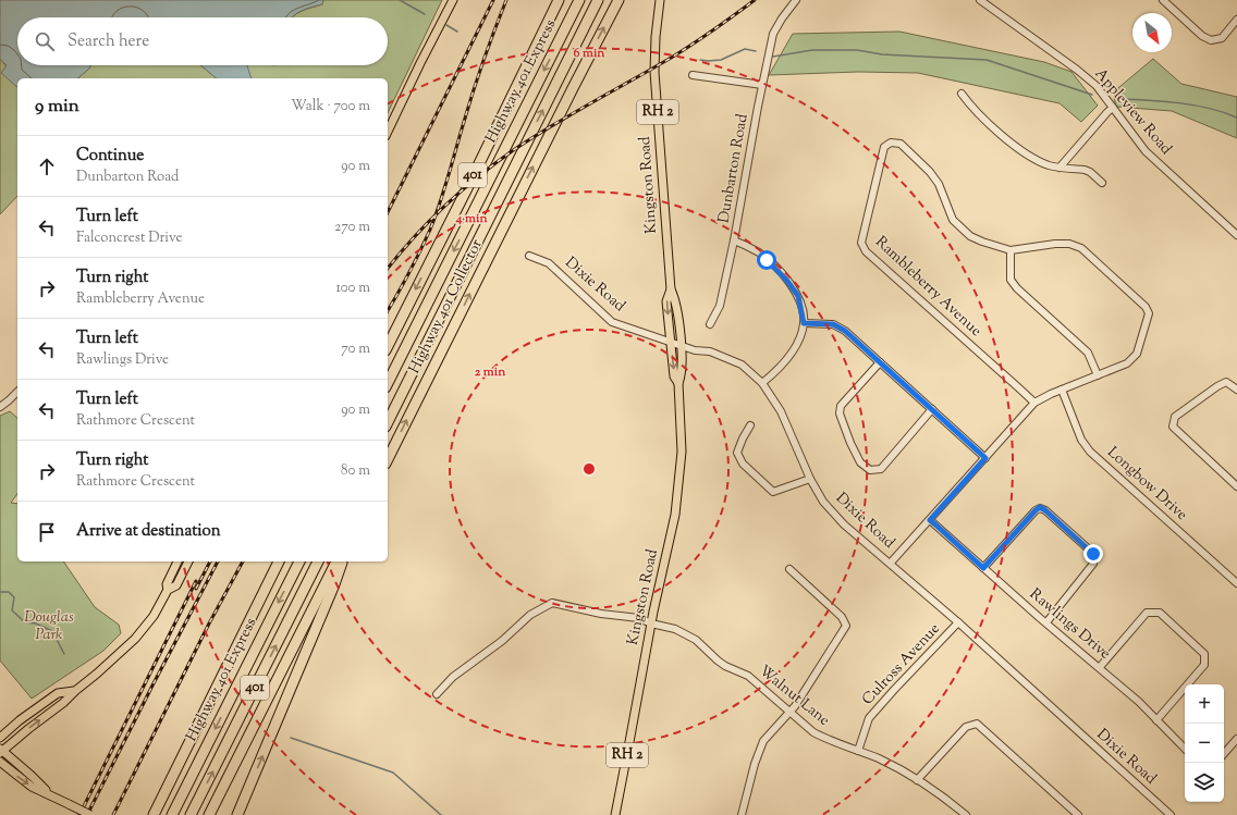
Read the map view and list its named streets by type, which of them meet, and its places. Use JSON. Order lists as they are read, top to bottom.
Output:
{
  "streets": {
    "highway": ["Highway 401 Express", "401", "Highway 401 Collector"],
    "main road": ["RH 2", "Kingston Road"],
    "street": [
      "Appleview Road",
      "Dunbarton Road",
      "Dixie Road",
      "Rambleberry Avenue",
      "Longbow Drive",
      "Rawlings Drive",
      "Culross Avenue",
      "Walnut Lane"
    ]
  },
  "crossings": [
    ["Dunbarton Road", "Dixie Road"],
    ["Kingston Road", "Dixie Road"],
    ["Kingston Road", "Walnut Lane"],
    ["Dixie Road", "Rambleberry Avenue"],
    ["Dixie Road", "Culross Avenue"],
    ["Rambleberry Avenue", "Longbow Drive"],
    ["Rambleberry Avenue", "Rawlings Drive"],
    ["Culross Avenue", "Walnut Lane"]
  ],
  "parks": ["Douglas Park"],
  "north": "bottom right",
  "page": {
    "search": "Search here",
    "heading": ["9 min", "Walk · 700 m"],
    "list": [
      ["Continue", "Dunbarton Road", "90 m"],
      ["Turn left", "Falconcrest Drive", "270 m"],
      ["Turn right", "Rambleberry Avenue", "100 m"],
      ["Turn left", "Rawlings Drive", "70 m"],
      ["Turn left", "Rathmore Crescent", "90 m"],
      ["Turn right", "Rathmore Crescent", "80 m"],
      "Arrive at destination"
    ],
    "map_buttons": ["+", "−"]
  },
  "rings": ["6 min", "4 min", "2 min"]
}
